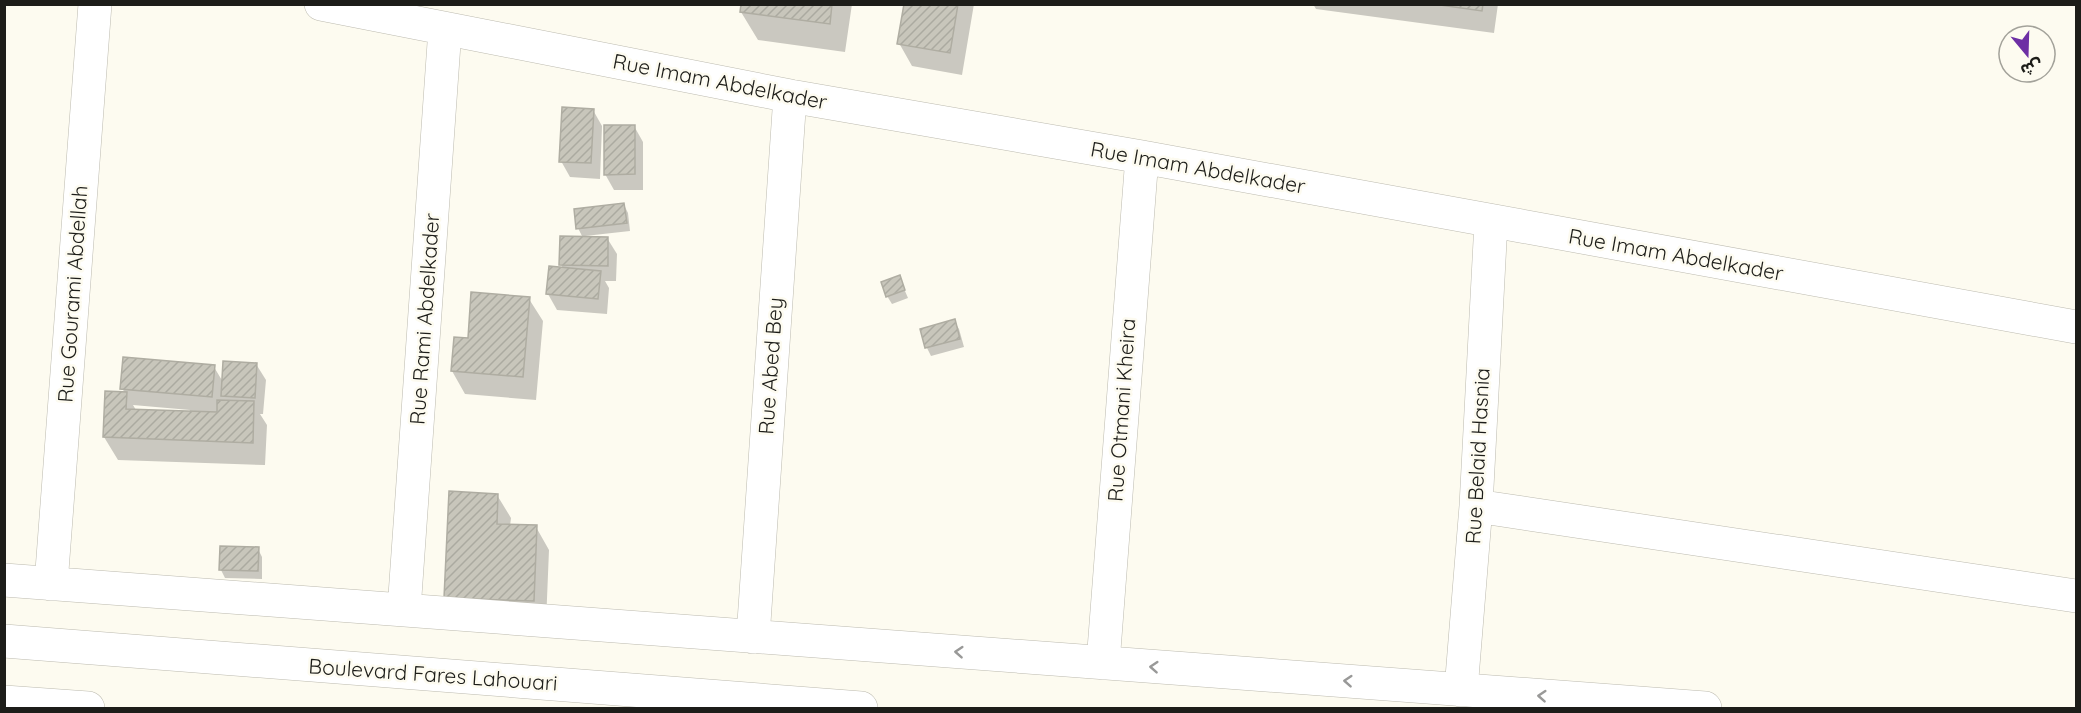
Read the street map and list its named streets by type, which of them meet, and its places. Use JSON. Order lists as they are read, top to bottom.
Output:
{
  "streets": {
    "street": [
      "Rue Imam Abdelkader",
      "Rue Gourami Abdellah",
      "Rue Rami Abdelkader",
      "Rue Abed Bey",
      "Rue Otmani Kheira",
      "Rue Belaid Hasnia",
      "Boulevard Fares Lahouari"
    ]
  },
  "crossings": [
    ["Rue Imam Abdelkader", "Rue Rami Abdelkader"],
    ["Rue Imam Abdelkader", "Rue Abed Bey"],
    ["Rue Imam Abdelkader", "Rue Otmani Kheira"],
    ["Rue Imam Abdelkader", "Rue Belaid Hasnia"]
  ],
  "north": "bottom"
}
